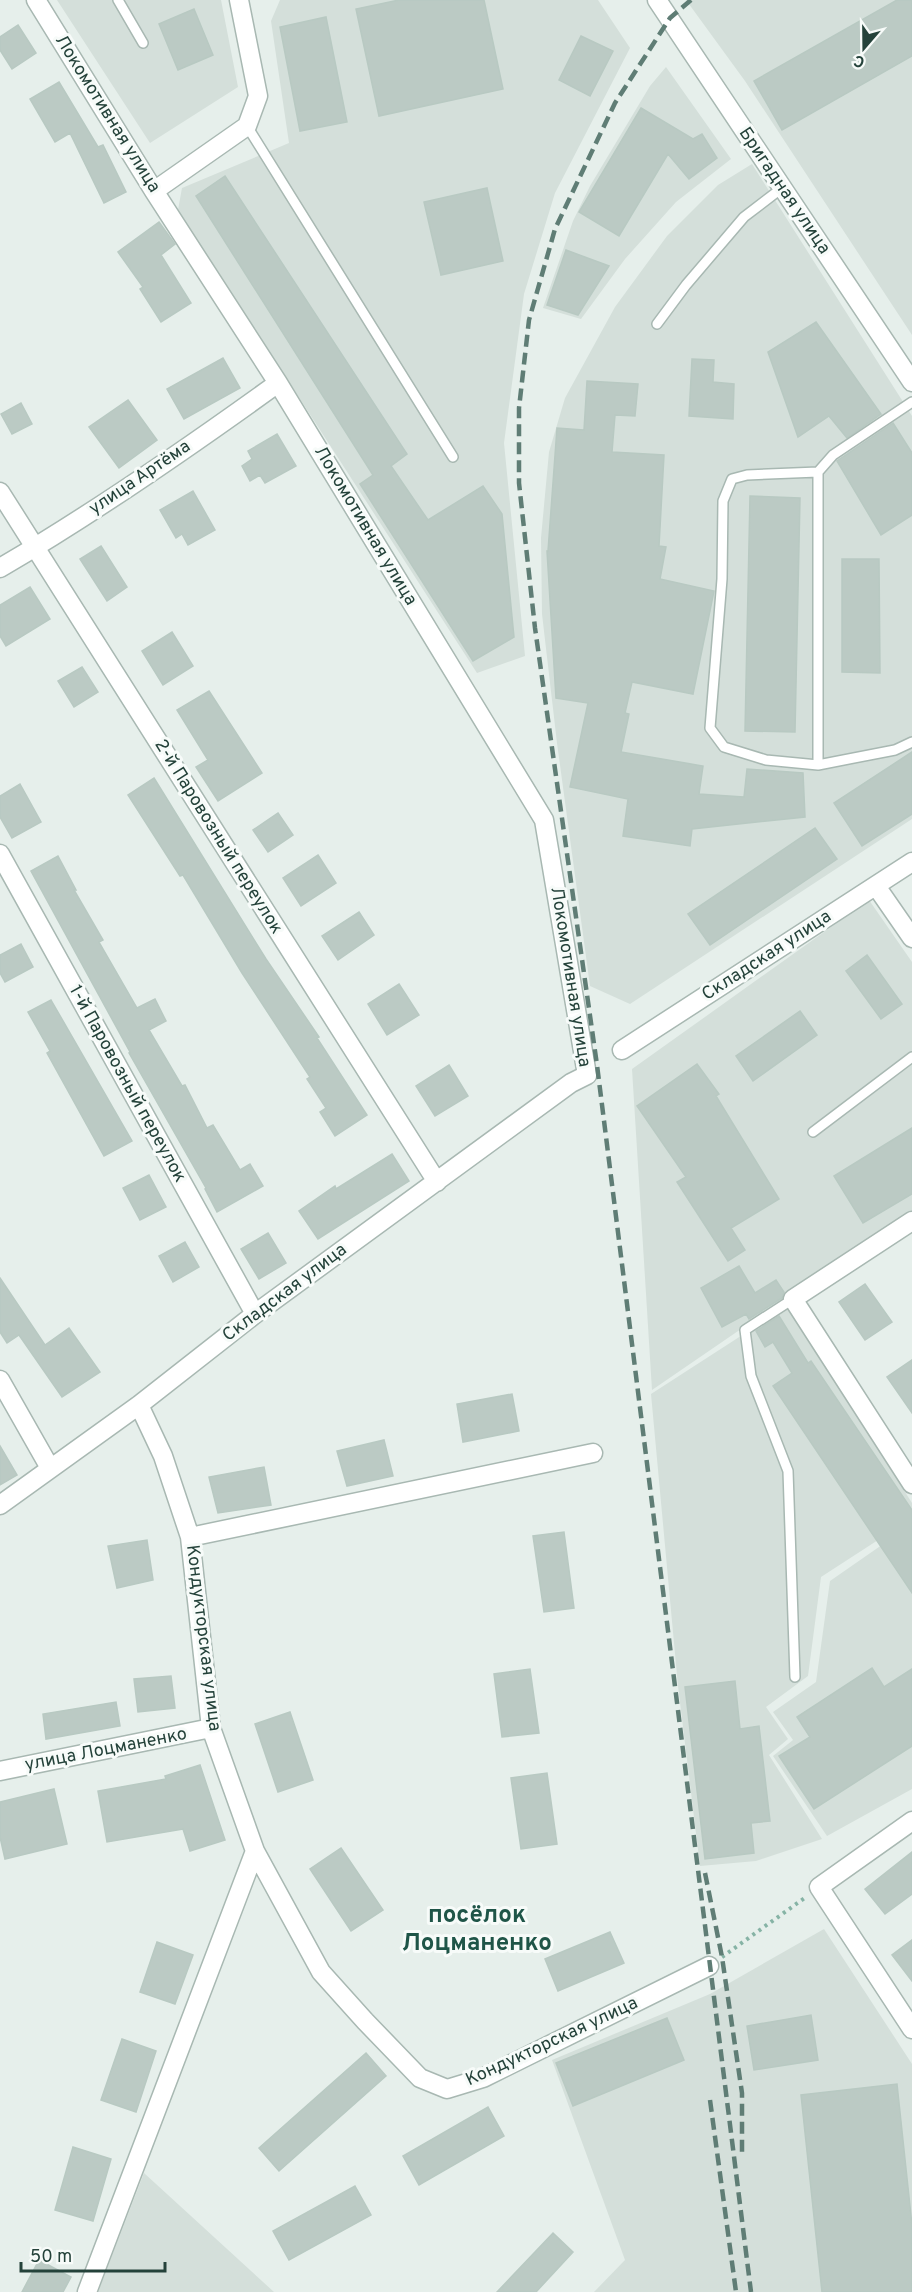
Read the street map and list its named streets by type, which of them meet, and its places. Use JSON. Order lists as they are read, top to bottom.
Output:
{
  "streets": {
    "street": [
      "Локомотивная улица",
      "Бригадная улица",
      "улица Артёма",
      "2-й Паровозный переулок",
      "Складская улица",
      "1-й Паровозный переулок",
      "Кондукторская улица",
      "улица Лоцманенко"
    ]
  },
  "crossings": [
    ["Локомотивная улица", "улица Артёма"],
    ["Локомотивная улица", "Складская улица"],
    ["улица Артёма", "2-й Паровозный переулок"],
    ["2-й Паровозный переулок", "Складская улица"],
    ["Складская улица", "1-й Паровозный переулок"],
    ["Складская улица", "Кондукторская улица"],
    ["Кондукторская улица", "улица Лоцманенко"]
  ],
  "districts": ["посёлок Лоцманенко"],
  "scale_bar": "50 m",
  "north": "bottom"
}
